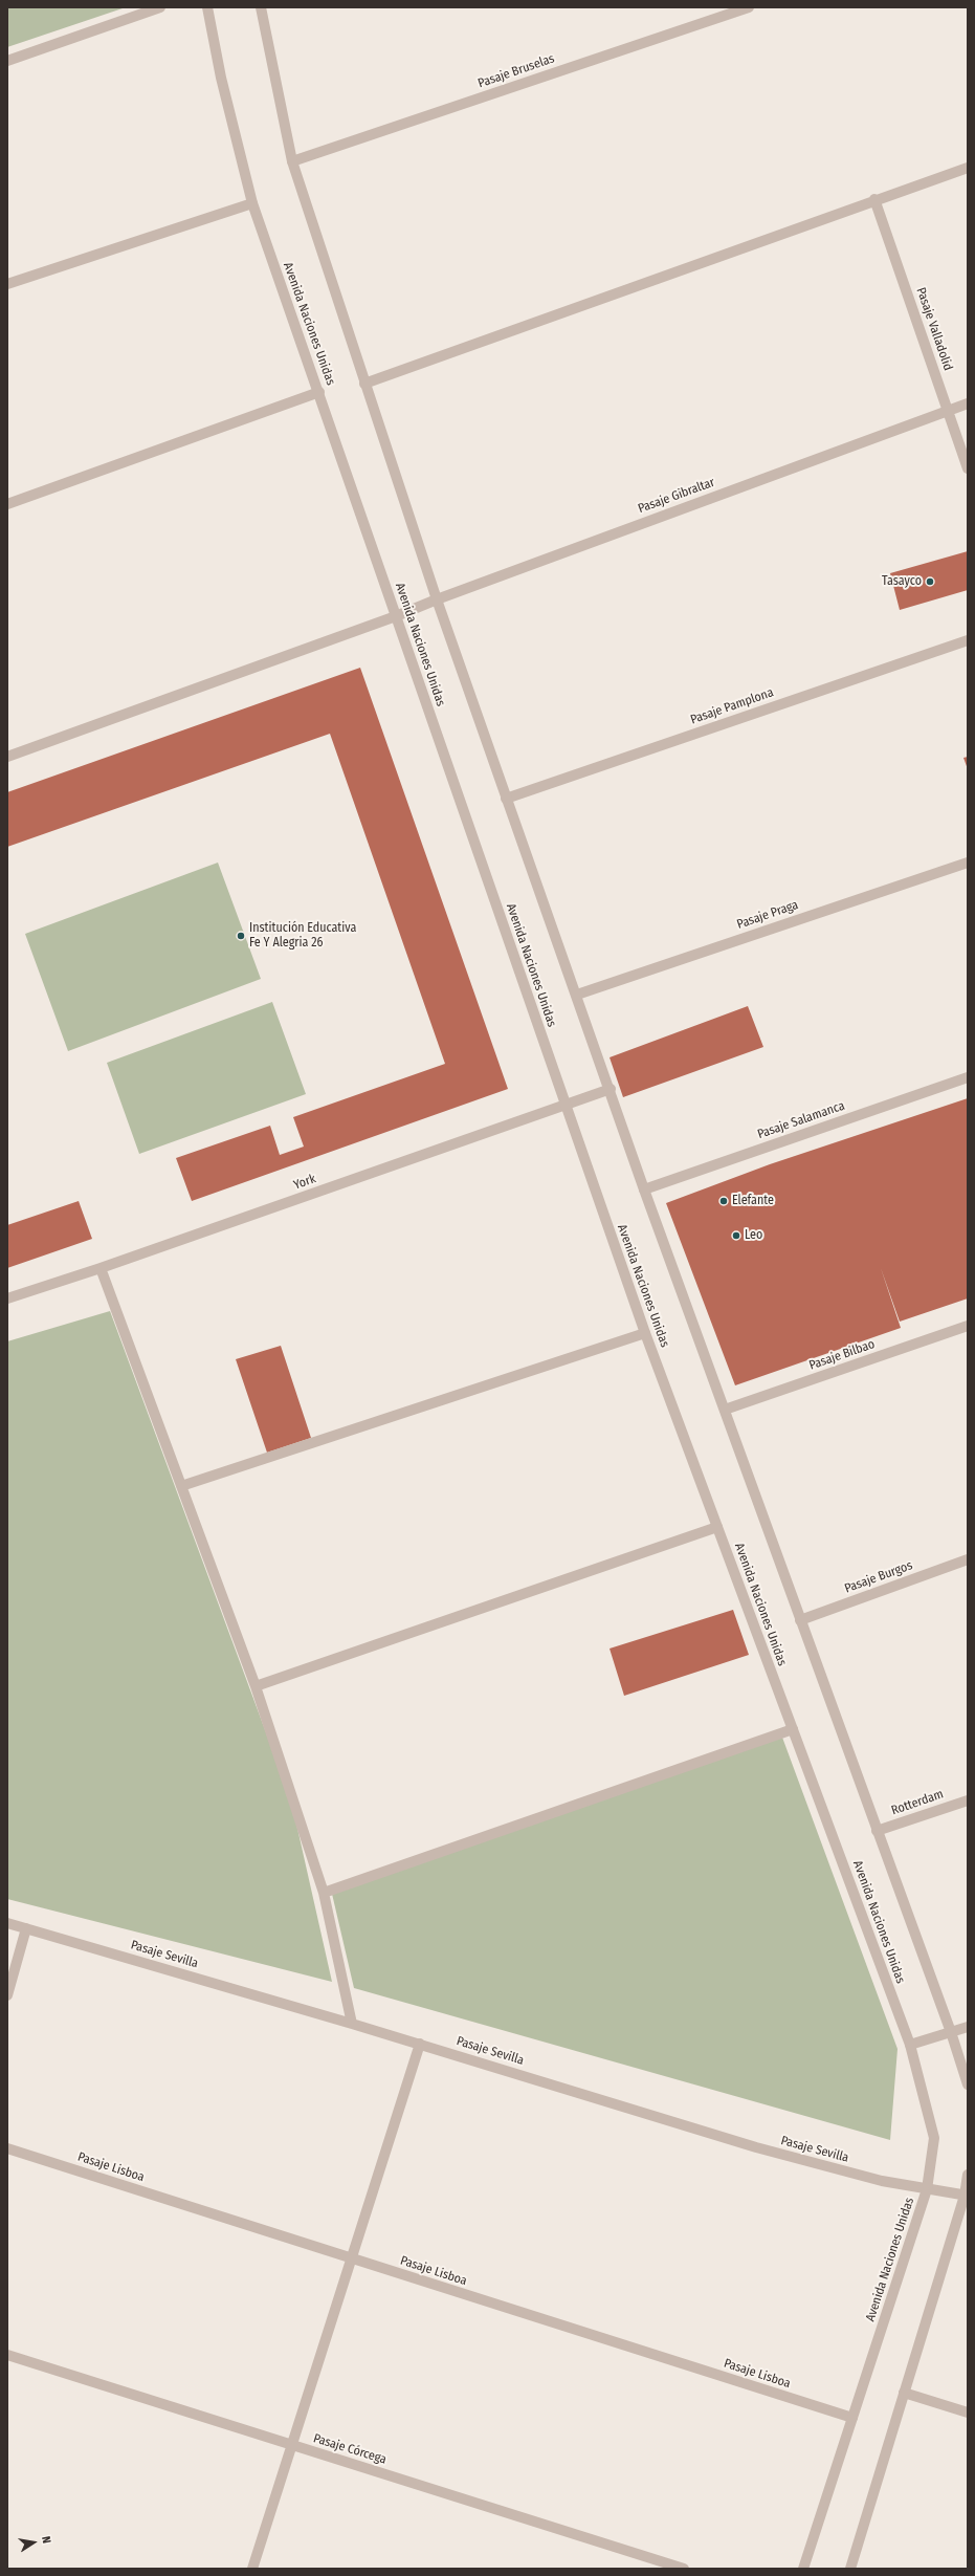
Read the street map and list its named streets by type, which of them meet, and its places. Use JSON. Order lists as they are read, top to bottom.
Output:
{
  "streets": {
    "street": [
      "Pasaje Bruselas",
      "Avenida Naciones Unidas",
      "Pasaje Valladolid",
      "Pasaje Gibraltar",
      "Pasaje Pamplona",
      "Pasaje Praga",
      "Pasaje Salamanca",
      "York",
      "Pasaje Bilbao",
      "Pasaje Burgos",
      "Rotterdam",
      "Pasaje Sevilla",
      "Pasaje Lisboa",
      "Pasaje Córcega"
    ]
  },
  "crossings": [
    ["Avenida Naciones Unidas", "Pasaje Gibraltar"],
    ["Avenida Naciones Unidas", "York"],
    ["Avenida Naciones Unidas", "Pasaje Sevilla"],
    ["Avenida Naciones Unidas", "Pasaje Lisboa"],
    ["Pasaje Valladolid", "Pasaje Gibraltar"]
  ],
  "places": [
    "Tasayco",
    "Institución Educativa Fe Y Alegria 26",
    "Elefante",
    "Leo"
  ],
  "north": "right"
}
